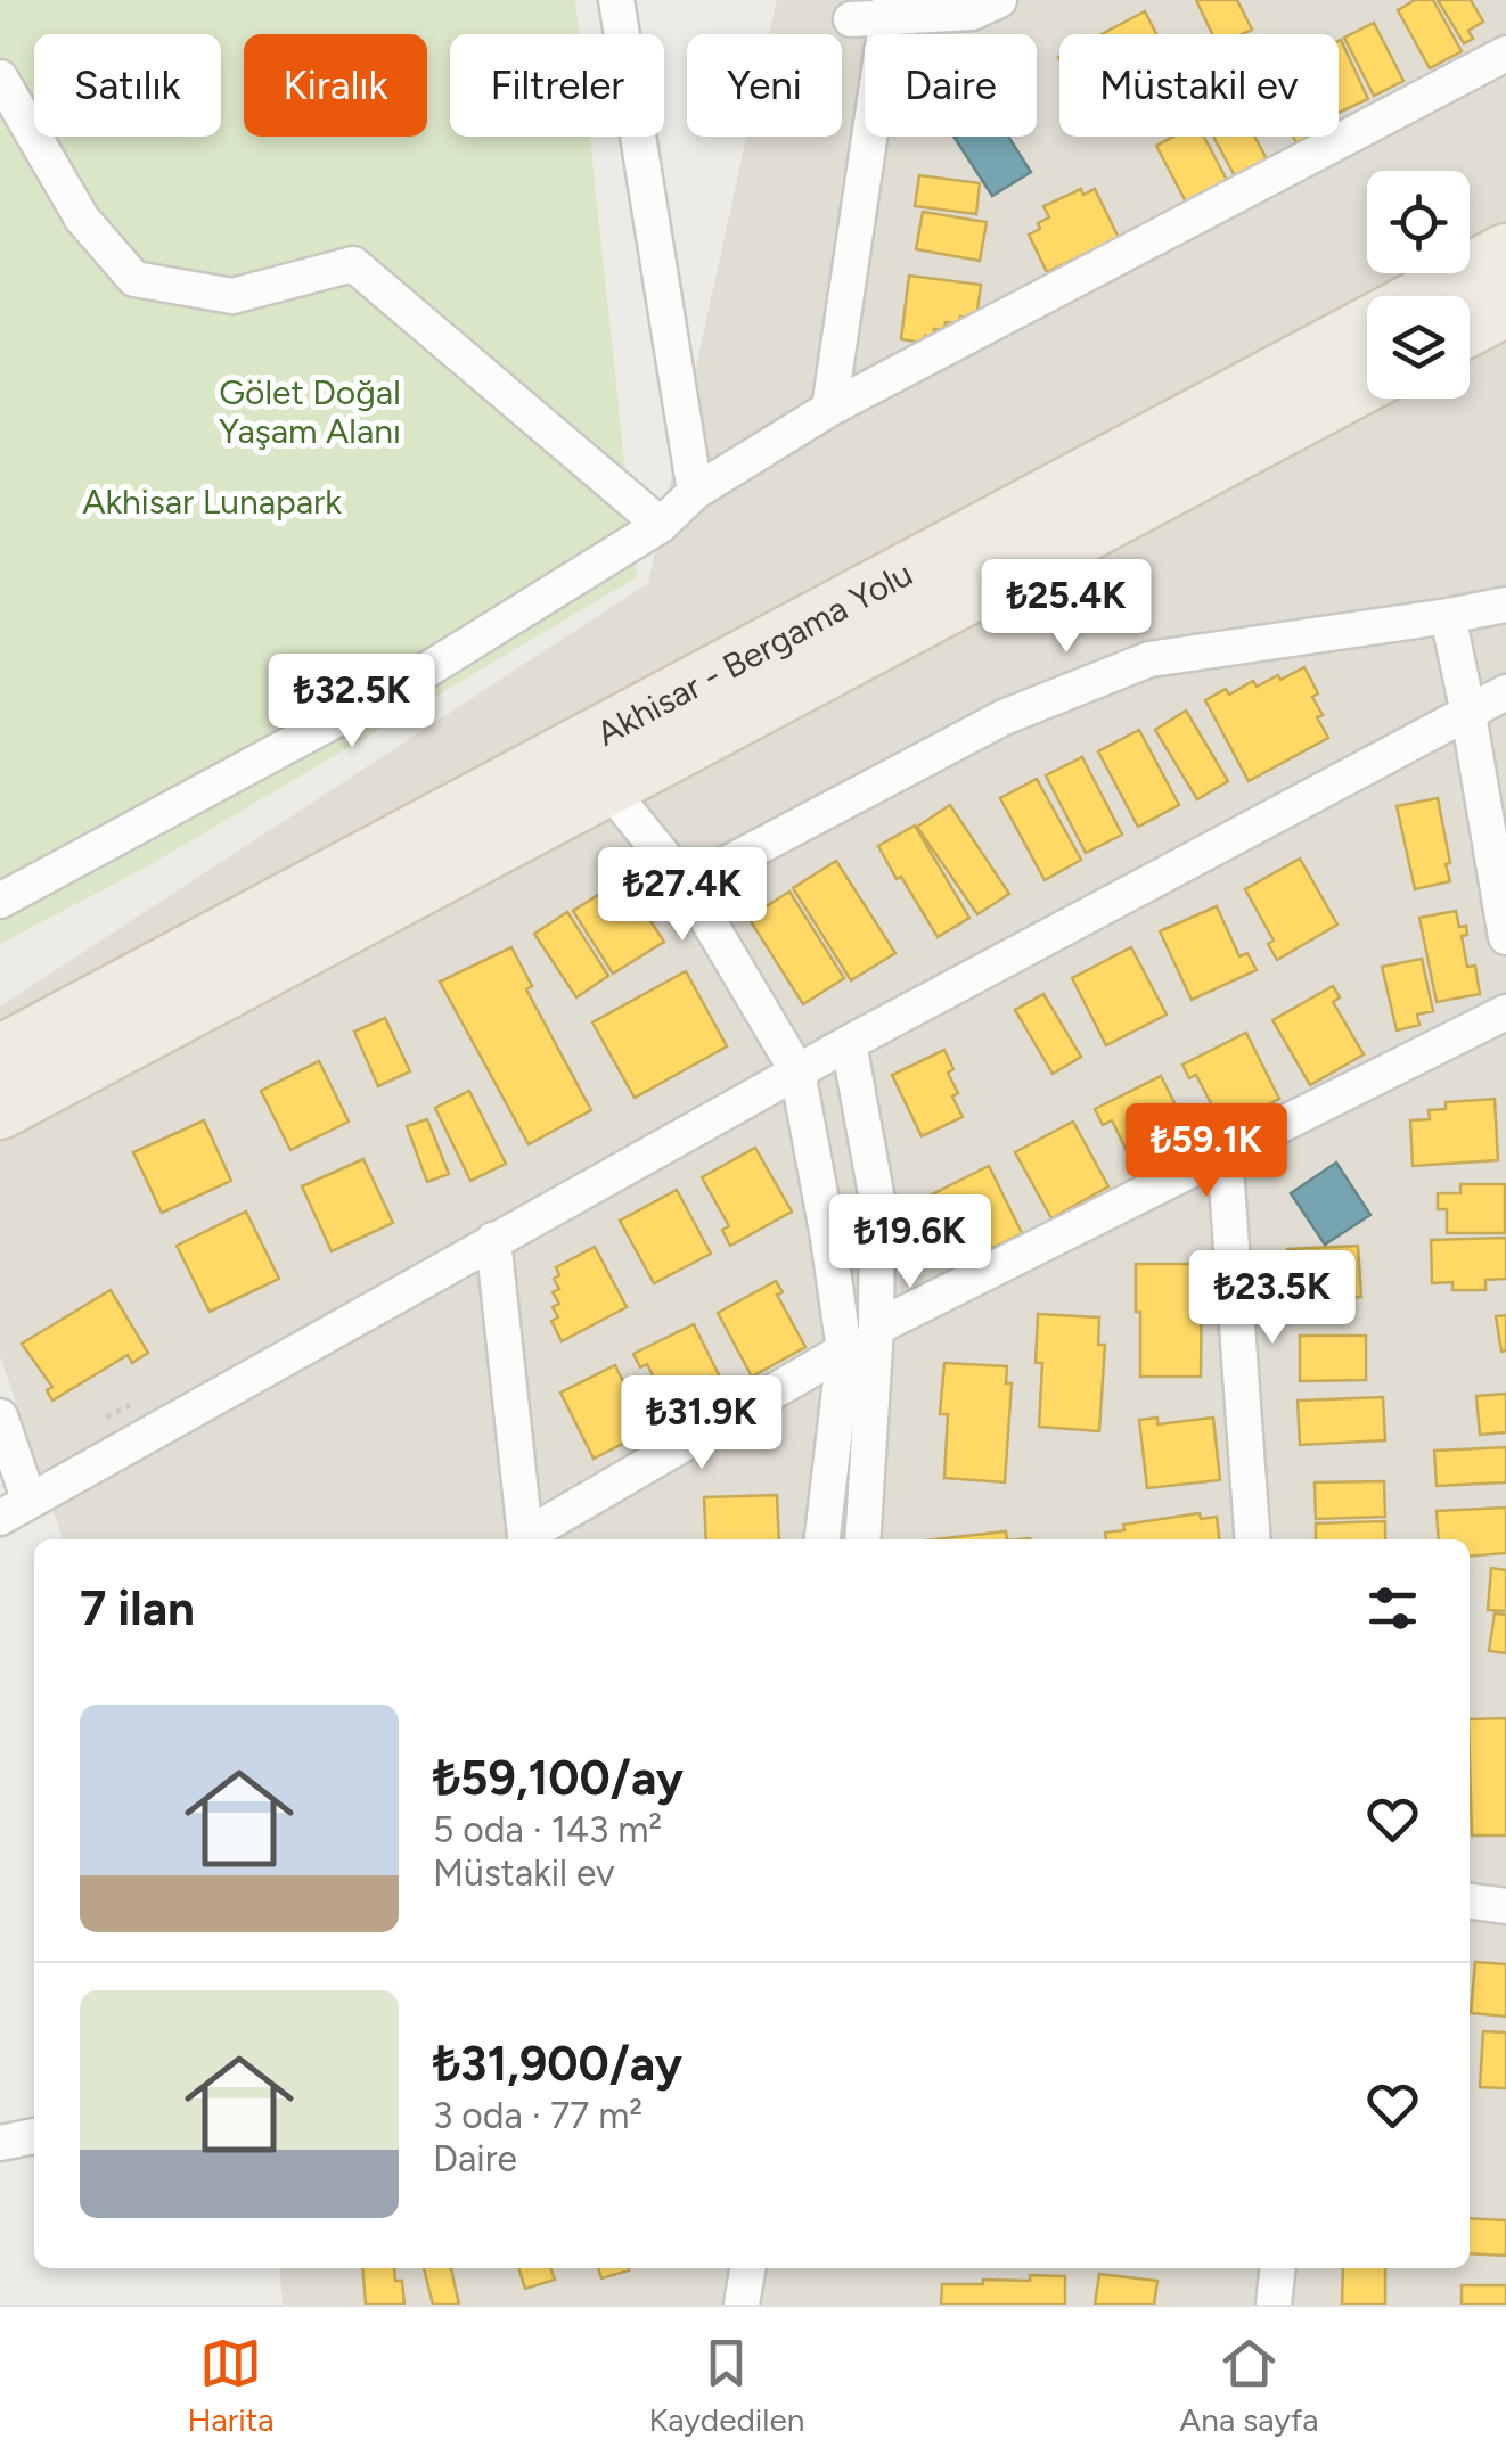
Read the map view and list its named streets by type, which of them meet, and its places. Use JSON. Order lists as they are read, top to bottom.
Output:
{
  "streets": {
    "main road": ["Akhisar - Bergama Yolu"]
  },
  "parks": ["Gölet Doğal Yaşam Alanı", "Akhisar Lunapark"],
  "page": {
    "chip": [
      "Satılık",
      "Kiralık",
      "Filtreler",
      "Yeni",
      "Daire",
      "Müstakil ev"
    ],
    "price": [
      "₺25.4K",
      "₺32.5K",
      "₺27.4K",
      "₺59.1K",
      "₺19.6K",
      "₺23.5K",
      "₺31.9K"
    ],
    "heading": "7 ilan",
    "list": [
      {
        "name": "₺59,100/ay",
        "note": "5 oda · 143 m² · Müstakil ev"
      },
      {
        "name": "₺31,900/ay",
        "note": "3 oda · 77 m² · Daire"
      }
    ],
    "tabs": ["Harita", "Kaydedilen", "Ana sayfa"]
  }
}
